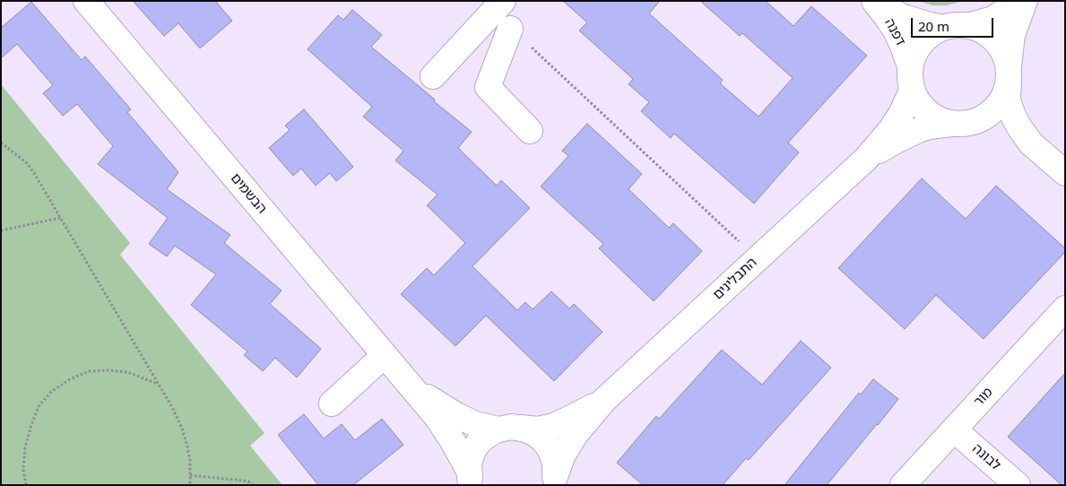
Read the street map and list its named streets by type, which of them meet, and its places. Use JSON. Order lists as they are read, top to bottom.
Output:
{
  "streets": {
    "street": [
      "דפנה",
      "הבשמים",
      "התבלינים",
      "מור",
      "לבונה"
    ]
  },
  "crossings": [
    ["דפנה", "התבלינים"],
    ["הבשמים", "התבלינים"],
    ["מור", "לבונה"]
  ],
  "scale_bar": "20 m"
}
